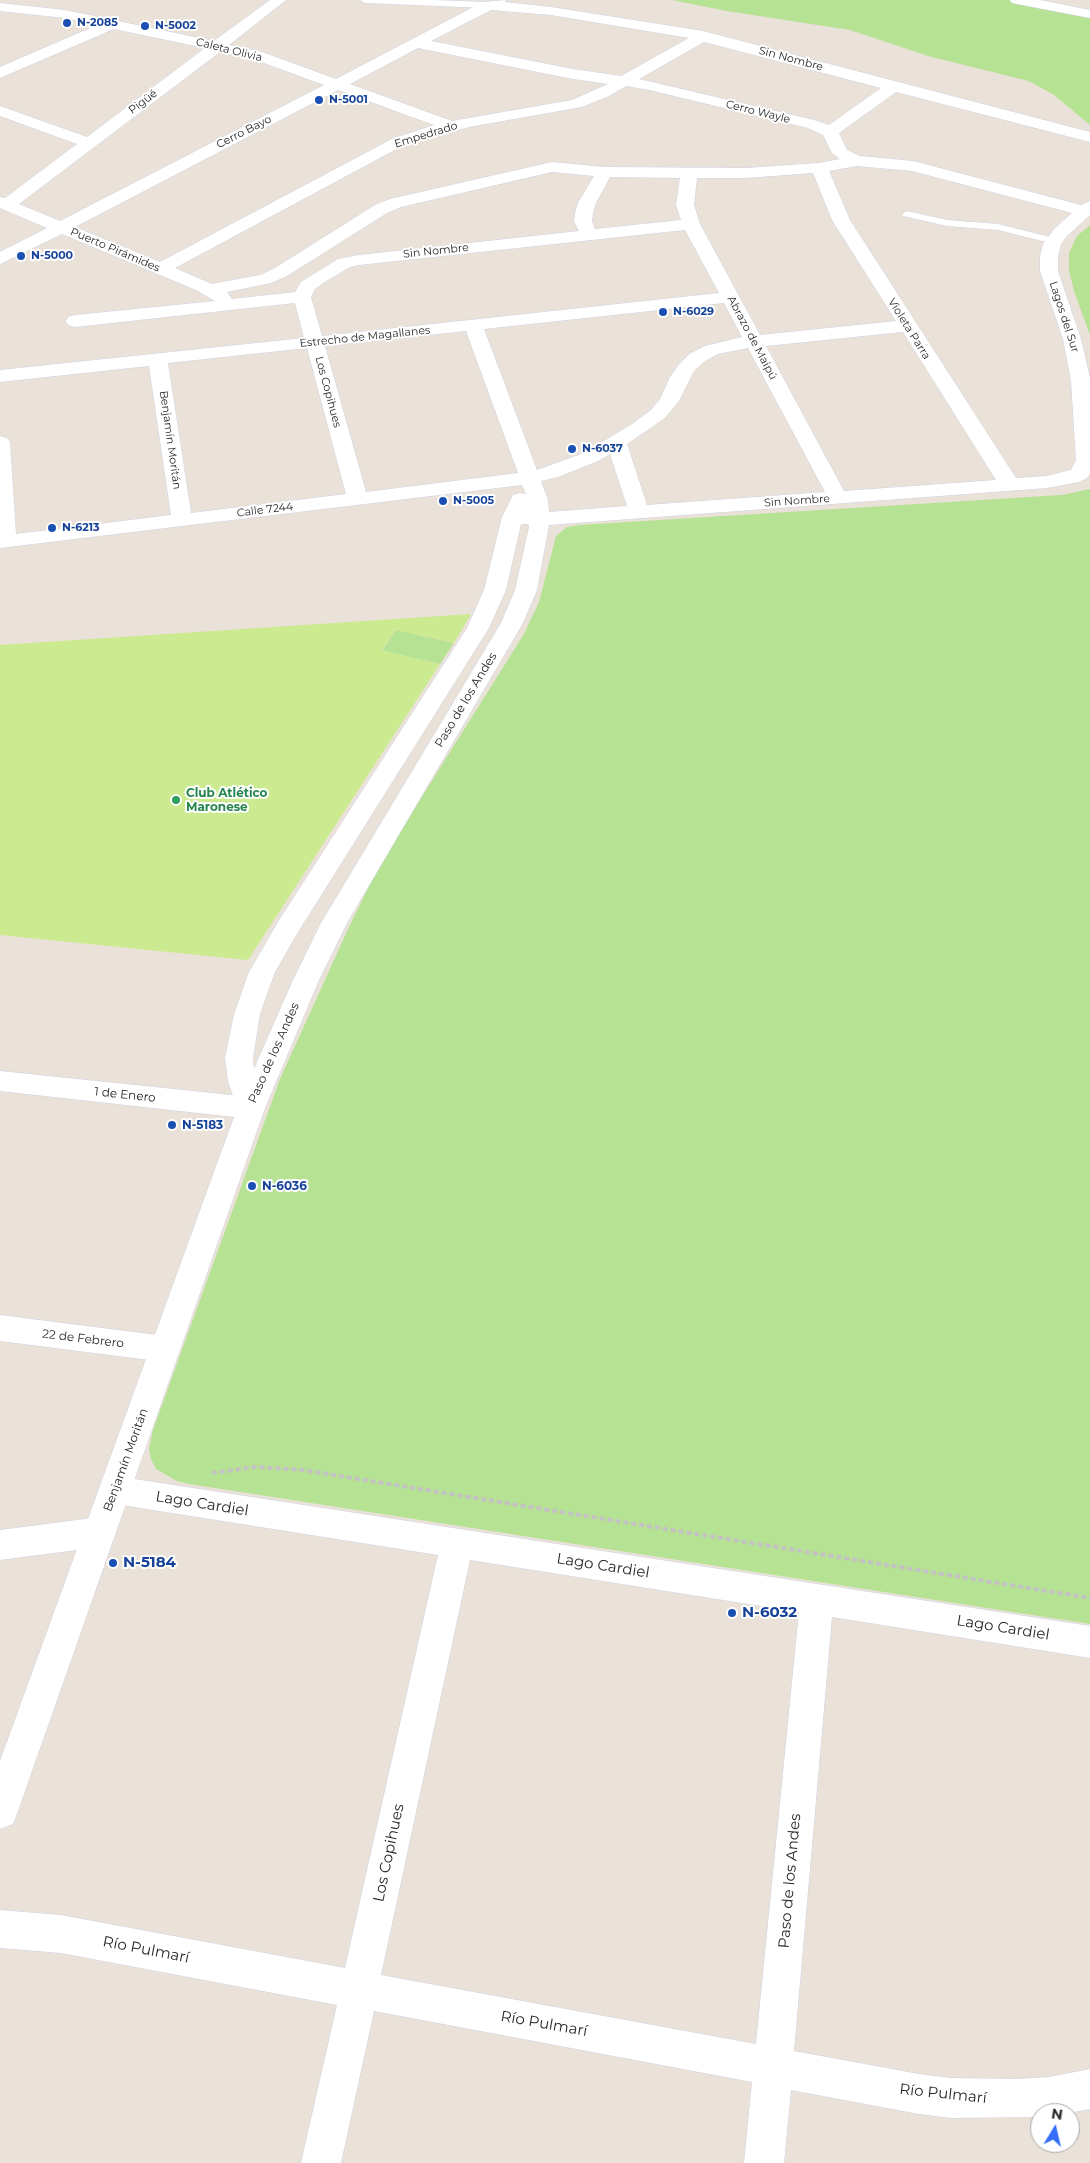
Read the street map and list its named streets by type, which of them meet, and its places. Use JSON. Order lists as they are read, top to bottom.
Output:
{
  "streets": {
    "street": [
      "Caleta Olivia",
      "Sin Nombre",
      "Pigüé",
      "Cerro Wayle",
      "Cerro Bayo",
      "Empedrado",
      "Puerto Pirámides",
      "Lagos del Sur",
      "Violeta Parra",
      "Estrecho de Magallanes",
      "Abrazo de Maipú",
      "Los Copihues",
      "Benjamín Moritán",
      "Calle 7244",
      "Paso de los Andes",
      "1 de Enero",
      "22 de Febrero",
      "Lago Cardiel",
      "Río Pulmarí"
    ]
  },
  "crossings": [
    ["Caleta Olivia", "Pigüé"],
    ["Caleta Olivia", "Cerro Bayo"],
    ["Caleta Olivia", "Empedrado"],
    ["Sin Nombre", "Cerro Bayo"],
    ["Sin Nombre", "Empedrado"],
    ["Sin Nombre", "Puerto Pirámides"],
    ["Sin Nombre", "Lagos del Sur"],
    ["Sin Nombre", "Violeta Parra"],
    ["Sin Nombre", "Abrazo de Maipú"],
    ["Sin Nombre", "Los Copihues"],
    ["Sin Nombre", "Paso de los Andes"],
    ["Pigüé", "Puerto Pirámides"],
    ["Cerro Wayle", "Cerro Bayo"],
    ["Cerro Wayle", "Empedrado"],
    ["Cerro Bayo", "Puerto Pirámides"],
    ["Empedrado", "Puerto Pirámides"],
    ["Estrecho de Magallanes", "Abrazo de Maipú"],
    ["Estrecho de Magallanes", "Los Copihues"],
    ["Estrecho de Magallanes", "Benjamín Moritán"],
    ["Estrecho de Magallanes", "Paso de los Andes"],
    ["Los Copihues", "Calle 7244"],
    ["Los Copihues", "Lago Cardiel"],
    ["Los Copihues", "Río Pulmarí"],
    ["Benjamín Moritán", "Calle 7244"],
    ["Benjamín Moritán", "Paso de los Andes"],
    ["Benjamín Moritán", "1 de Enero"],
    ["Benjamín Moritán", "22 de Febrero"],
    ["Benjamín Moritán", "Lago Cardiel"],
    ["Calle 7244", "Paso de los Andes"],
    ["Paso de los Andes", "1 de Enero"],
    ["Paso de los Andes", "Lago Cardiel"],
    ["Paso de los Andes", "Río Pulmarí"]
  ],
  "places": [
    "N-2085",
    "N-5002",
    "N-5001",
    "N-5000",
    "N-6029",
    "N-6037",
    "N-5005",
    "N-6213",
    "Club Atlético Maronese",
    "N-5183",
    "N-6036",
    "N-5184",
    "N-6032"
  ],
  "north": "top"
}
